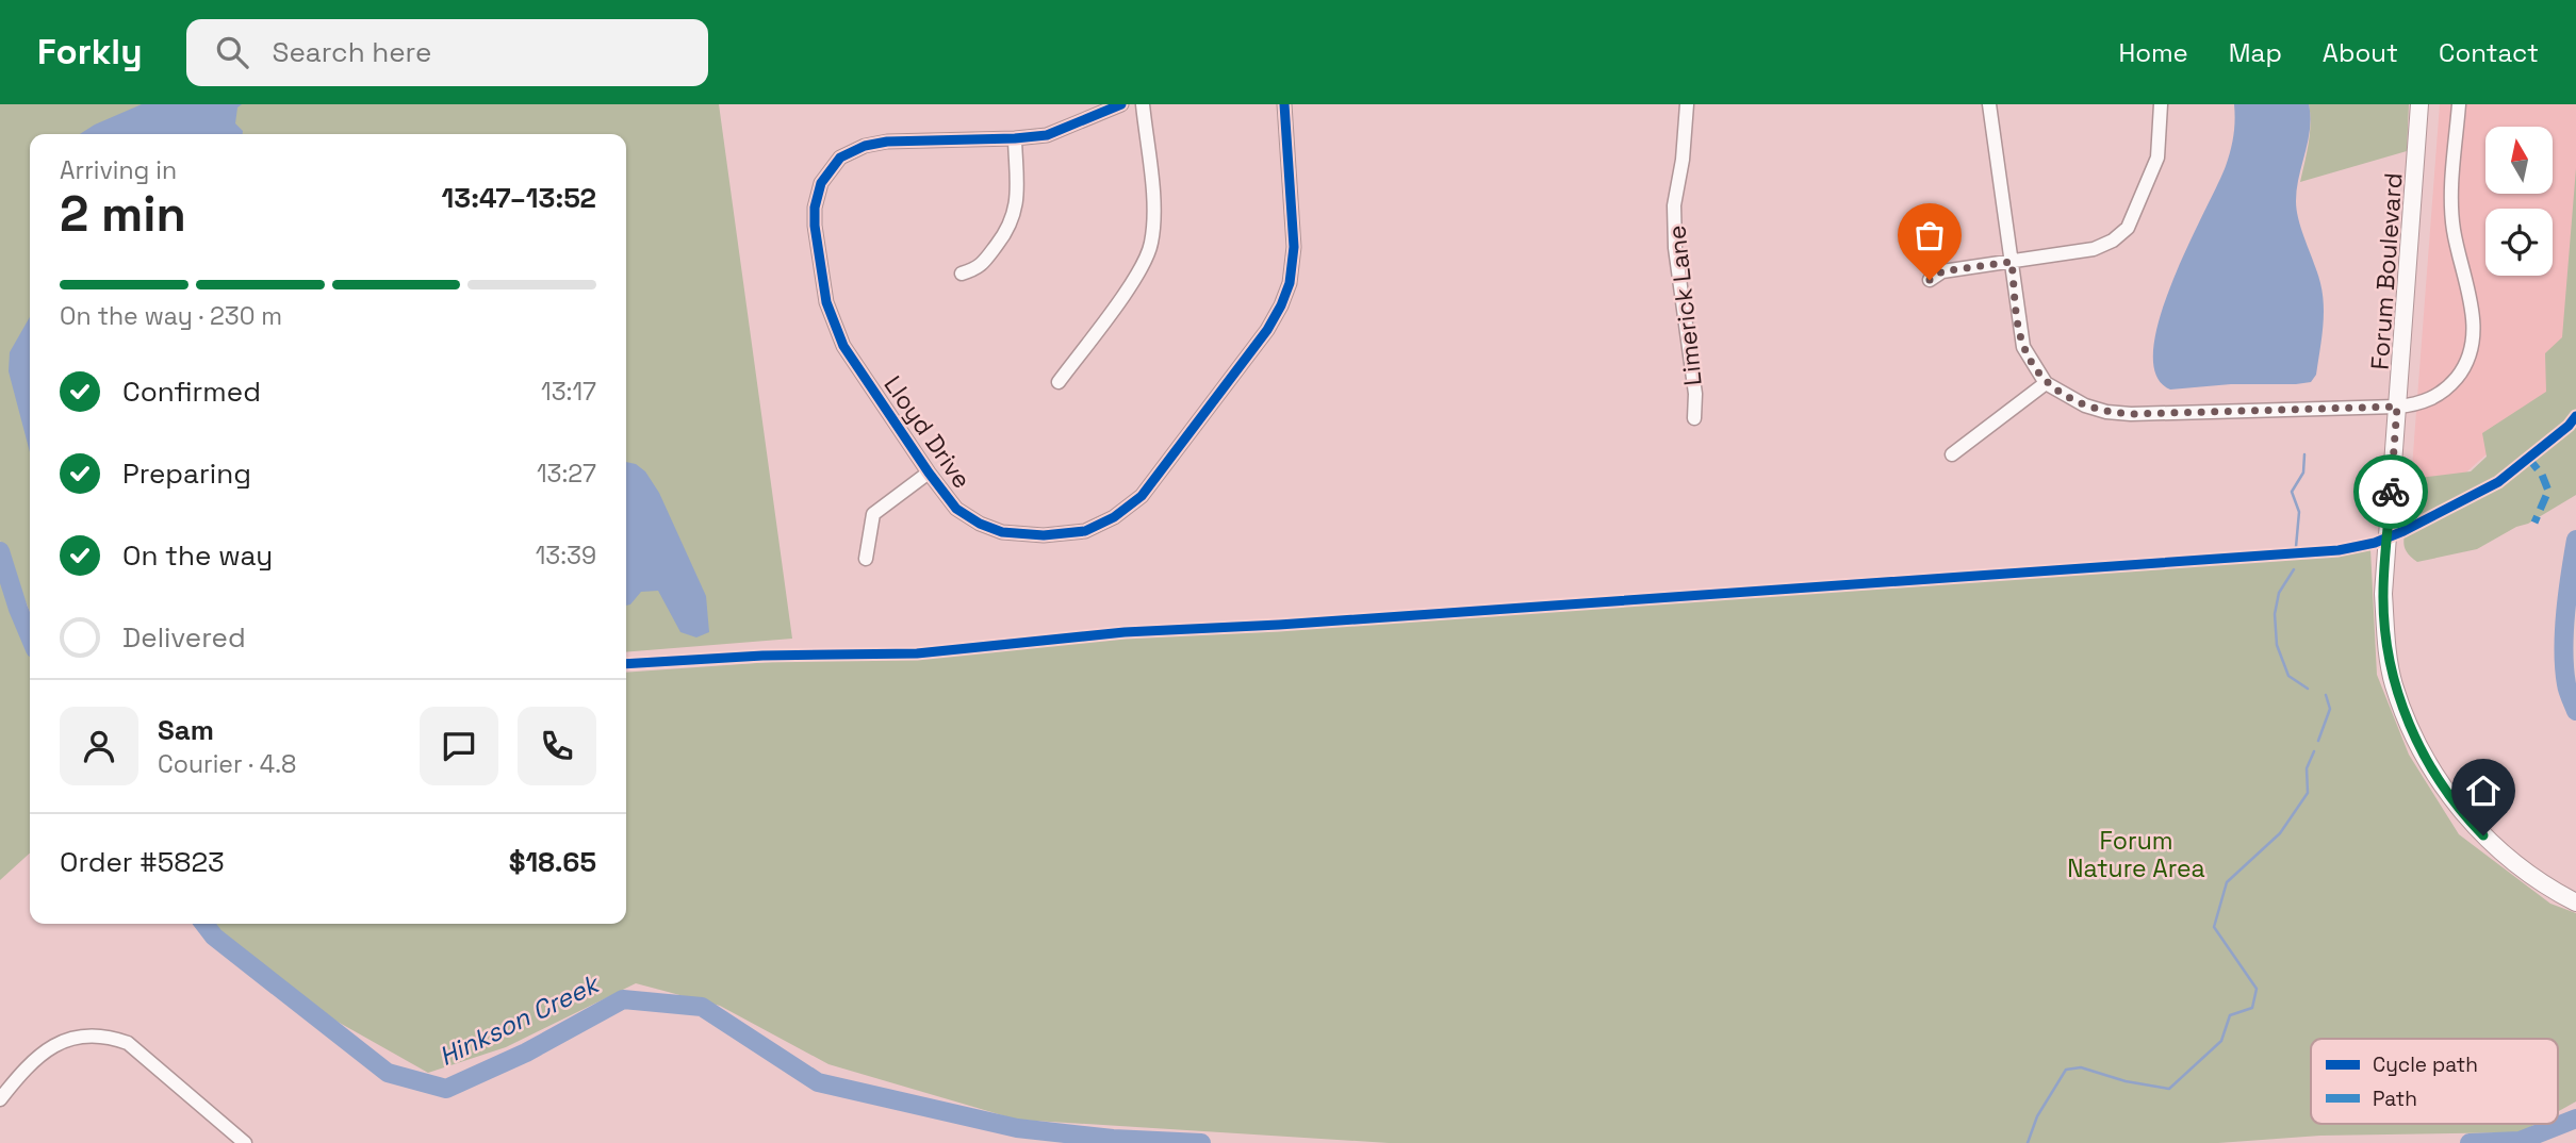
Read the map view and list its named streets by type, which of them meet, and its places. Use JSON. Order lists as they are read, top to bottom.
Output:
{
  "streets": {
    "street": ["Forum Boulevard", "Limerick Lane", "Lloyd Drive"]
  },
  "water": ["Hinkson Creek"],
  "parks": ["Forum Nature Area"],
  "legend": ["Cycle path", "Path"],
  "north": "top",
  "page": {
    "header": "Forkly",
    "search": "Search here",
    "nav": [
      "Home",
      "Map",
      "About",
      "Contact"
    ],
    "heading": ["2 min", "Arriving in", "13:47–13:52"],
    "panel": [
      "Sam",
      "Courier · 4.8",
      "Order #5823",
      "$18.65"
    ],
    "bar": "On the way · 230 m",
    "list": [
      ["Confirmed", "13:17"],
      ["Preparing", "13:27"],
      ["On the way", "13:39"],
      "Delivered"
    ]
  }
}
